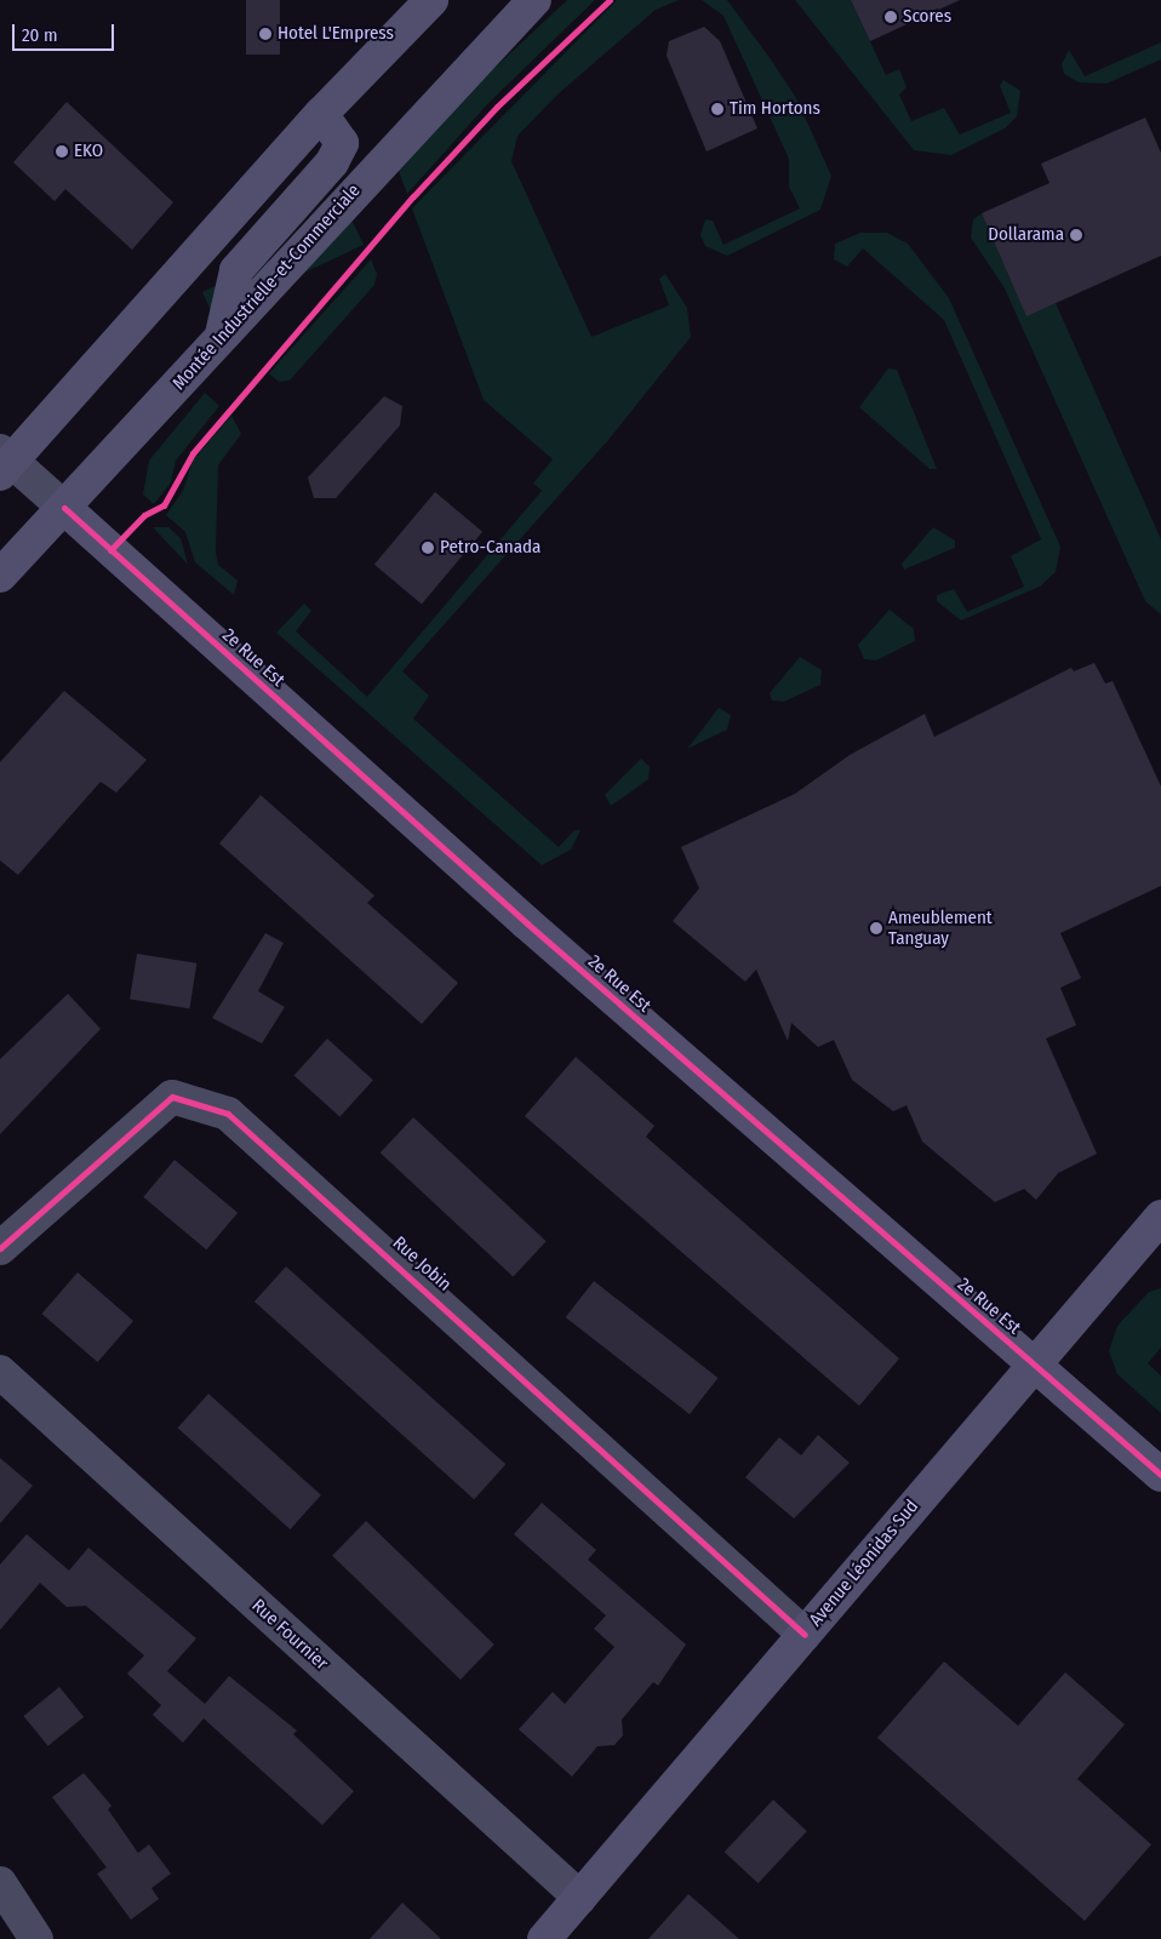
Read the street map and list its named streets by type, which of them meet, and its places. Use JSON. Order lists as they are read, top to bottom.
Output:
{
  "streets": {
    "street": [
      "Montée Industrielle-et-Commerciale",
      "2e Rue Est",
      "Rue Jobin",
      "Avenue Léonidas Sud",
      "Rue Fournier"
    ]
  },
  "crossings": [
    ["Montée Industrielle-et-Commerciale", "2e Rue Est"],
    ["2e Rue Est", "Avenue Léonidas Sud"],
    ["Rue Jobin", "Avenue Léonidas Sud"],
    ["Avenue Léonidas Sud", "Rue Fournier"]
  ],
  "places": [
    "Scores",
    "Hotel L'Empress",
    "Tim Hortons",
    "EKO",
    "Dollarama",
    "Petro-Canada",
    "Ameublement Tanguay"
  ],
  "scale_bar": "20 m"
}
